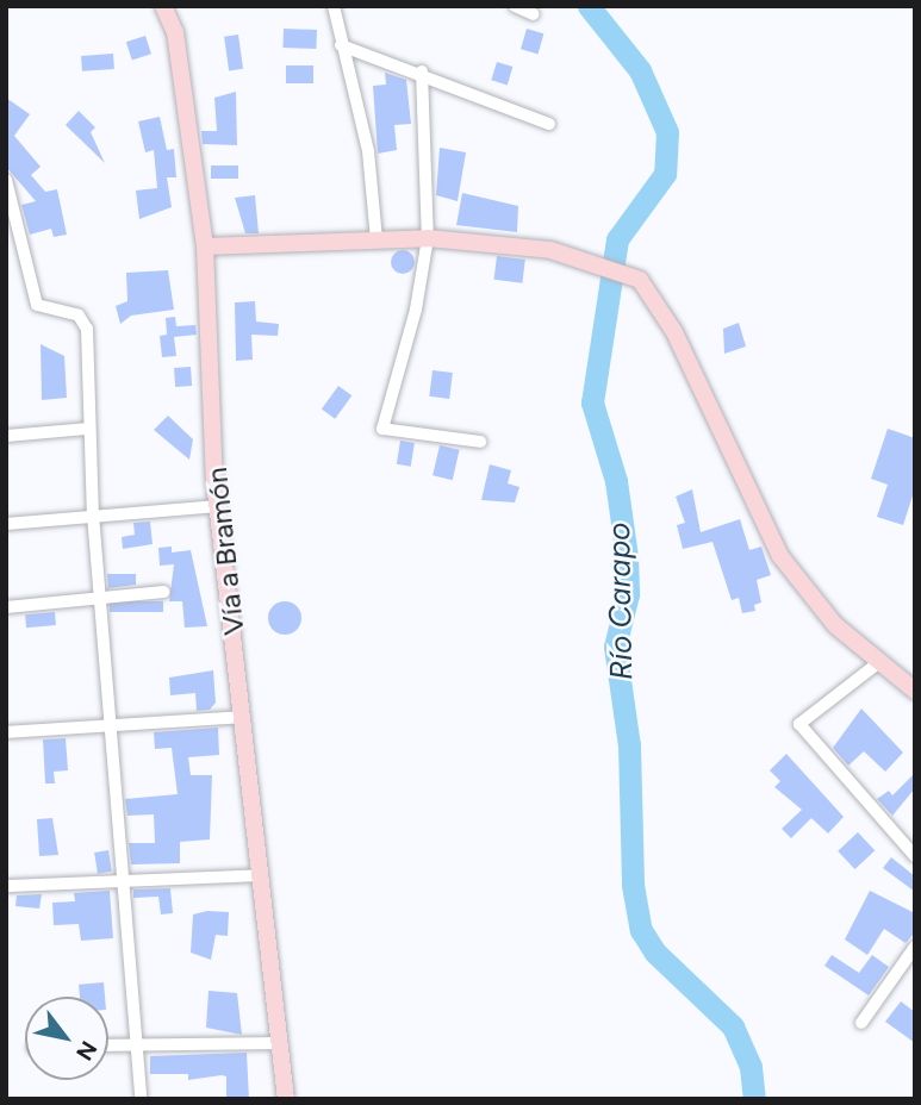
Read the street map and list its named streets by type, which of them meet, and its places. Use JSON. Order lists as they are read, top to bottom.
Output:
{
  "streets": {
    "street": ["Vía a Bramón"]
  },
  "water": ["Río Carapo"],
  "north": "bottom right"
}
